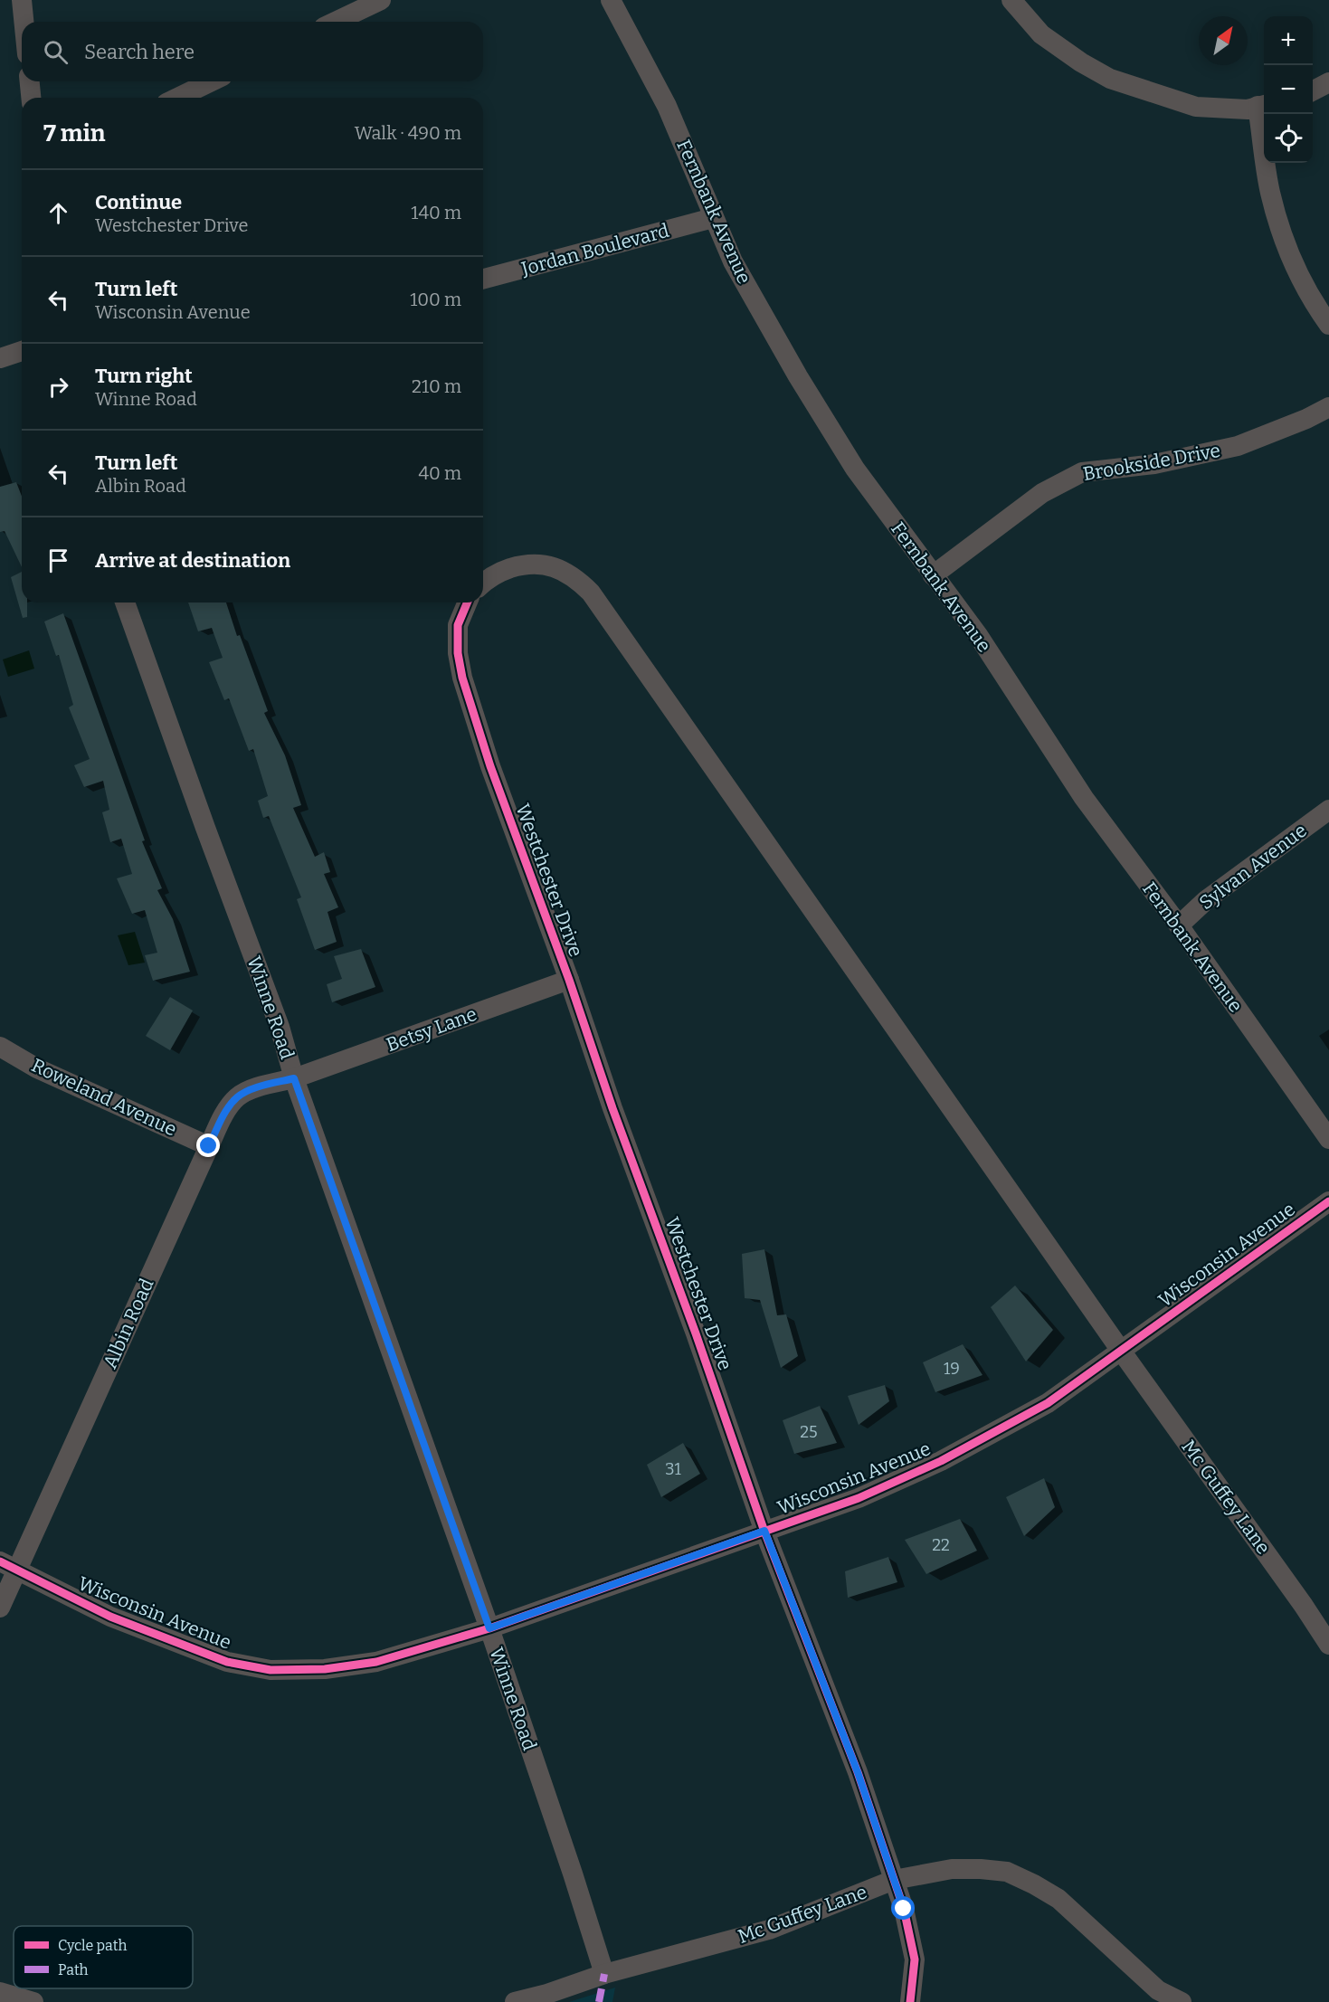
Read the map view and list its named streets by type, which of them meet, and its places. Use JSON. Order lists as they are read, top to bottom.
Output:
{
  "streets": {
    "street": [
      "Fernbank Avenue",
      "Jordan Boulevard",
      "Brookside Drive",
      "Sylvan Avenue",
      "Westchester Drive",
      "Winne Road",
      "Betsy Lane",
      "Roweland Avenue",
      "Wisconsin Avenue",
      "Albin Road",
      "Mc Guffey Lane"
    ]
  },
  "crossings": [
    ["Fernbank Avenue", "Jordan Boulevard"],
    ["Fernbank Avenue", "Brookside Drive"],
    ["Fernbank Avenue", "Sylvan Avenue"],
    ["Westchester Drive", "Betsy Lane"],
    ["Westchester Drive", "Wisconsin Avenue"],
    ["Westchester Drive", "Mc Guffey Lane"],
    ["Winne Road", "Betsy Lane"],
    ["Winne Road", "Wisconsin Avenue"],
    ["Winne Road", "Albin Road"],
    ["Winne Road", "Mc Guffey Lane"],
    ["Betsy Lane", "Albin Road"],
    ["Roweland Avenue", "Albin Road"],
    ["Wisconsin Avenue", "Albin Road"],
    ["Wisconsin Avenue", "Mc Guffey Lane"]
  ],
  "house_numbers": [
    "19",
    "25",
    "31",
    "22"
  ],
  "legend": ["Cycle path", "Path"],
  "north": "top right",
  "page": {
    "map_buttons": ["+", "−"],
    "search": "Search here",
    "heading": ["7 min", "Walk · 490 m"],
    "list": [
      ["Continue", "Westchester Drive", "140 m"],
      ["Turn left", "Wisconsin Avenue", "100 m"],
      ["Turn right", "Winne Road", "210 m"],
      ["Turn left", "Albin Road", "40 m"],
      "Arrive at destination"
    ]
  }
}
